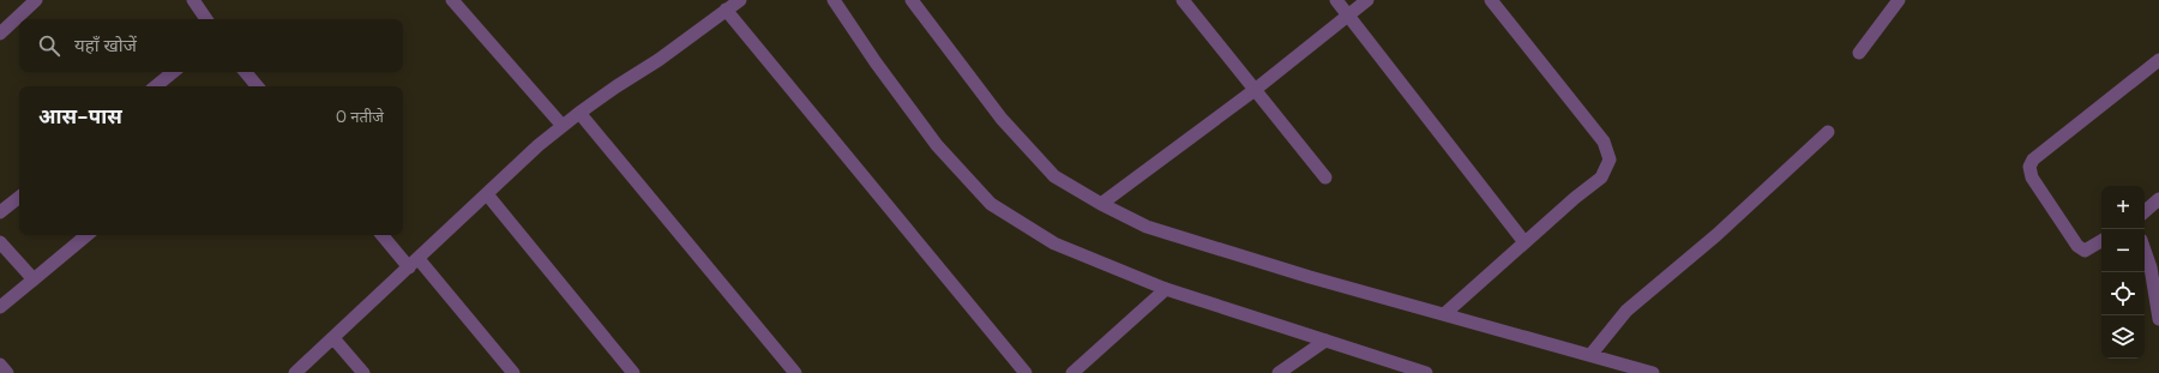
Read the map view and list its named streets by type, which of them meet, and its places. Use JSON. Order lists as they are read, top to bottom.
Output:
{
  "page": {
    "search": "यहाँ खोजें",
    "heading": ["आस-पास", "0 नतीजे"],
    "map_buttons": ["+", "−"]
  }
}
